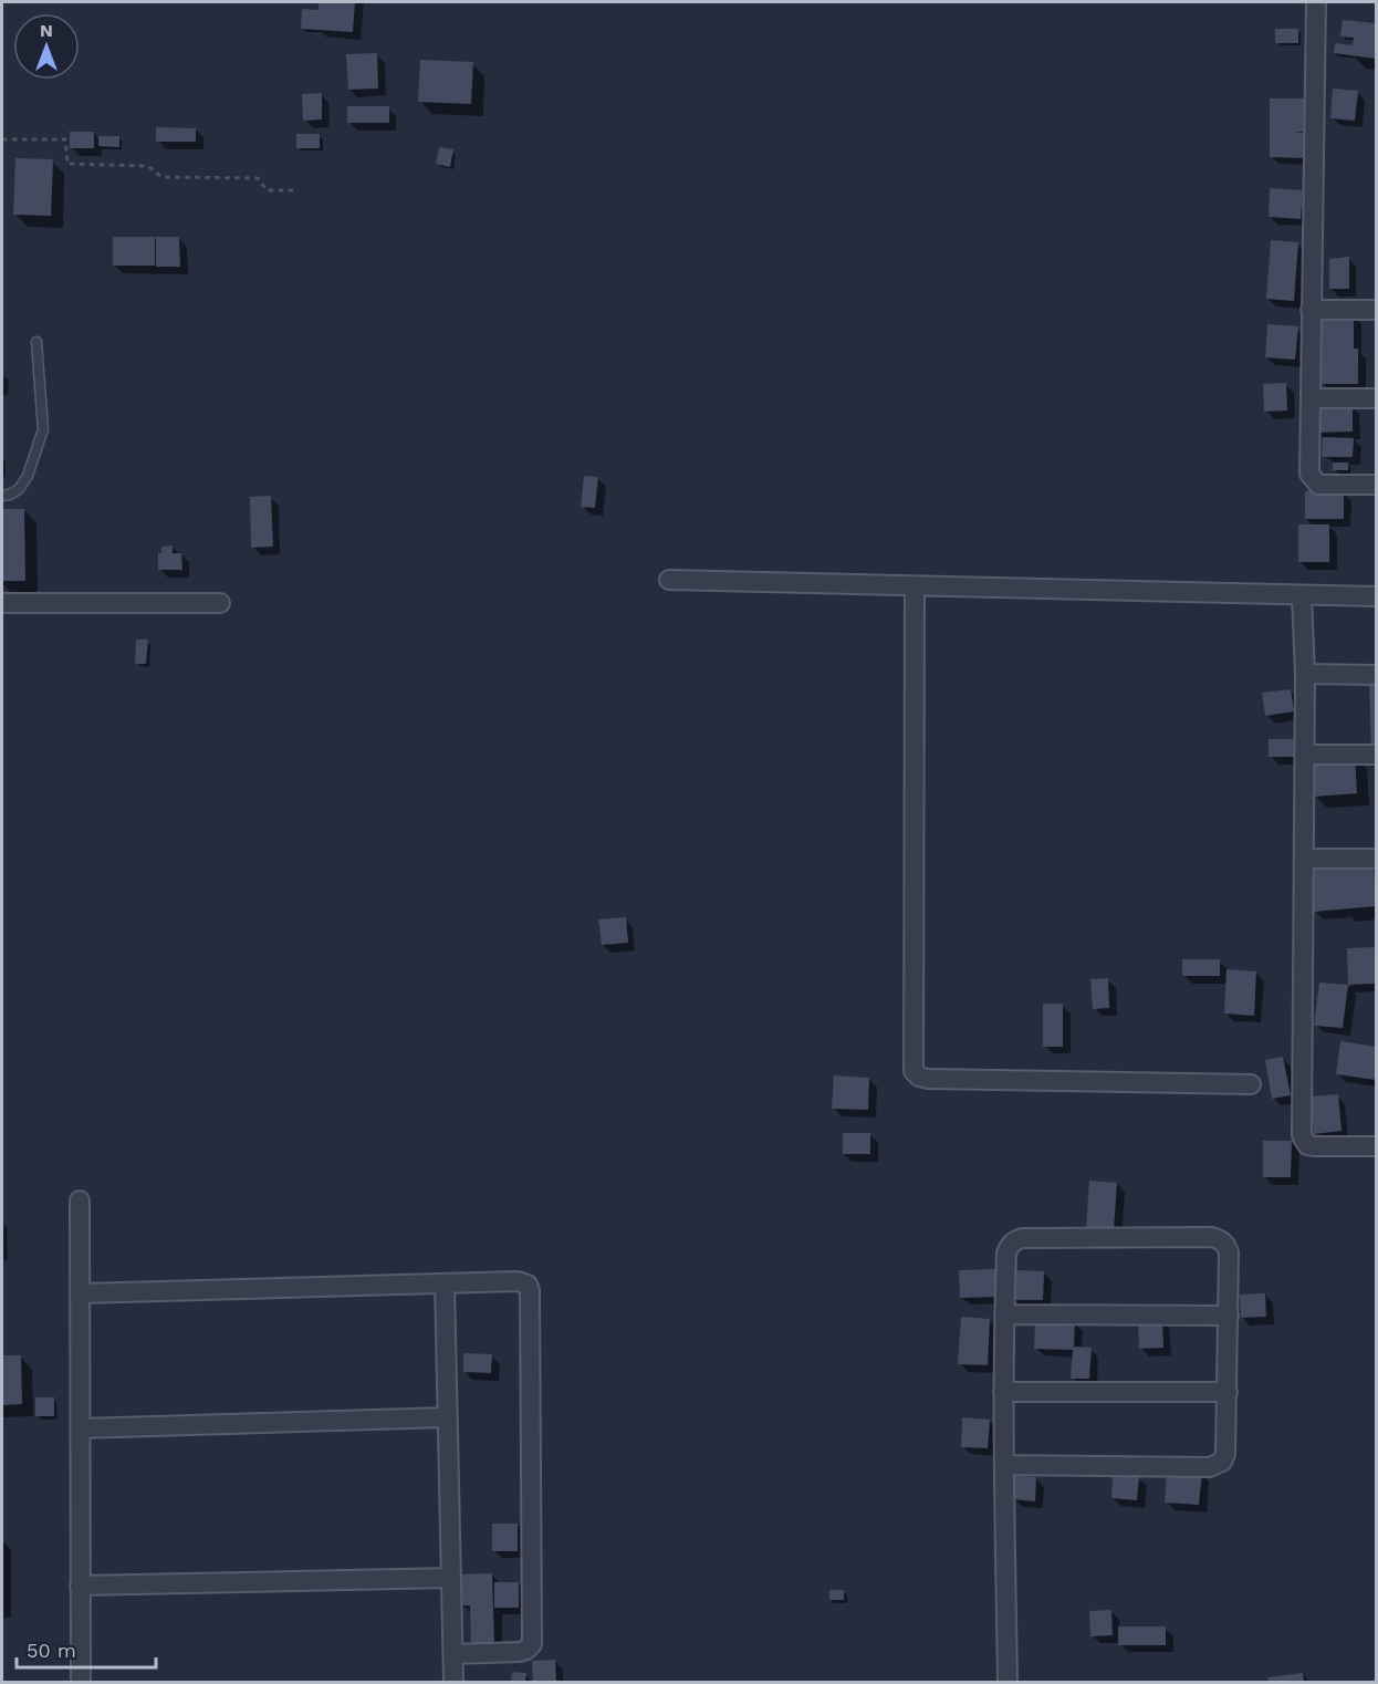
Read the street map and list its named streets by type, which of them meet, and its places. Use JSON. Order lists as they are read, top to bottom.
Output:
{
  "scale_bar": "50 m",
  "north": "top"
}
